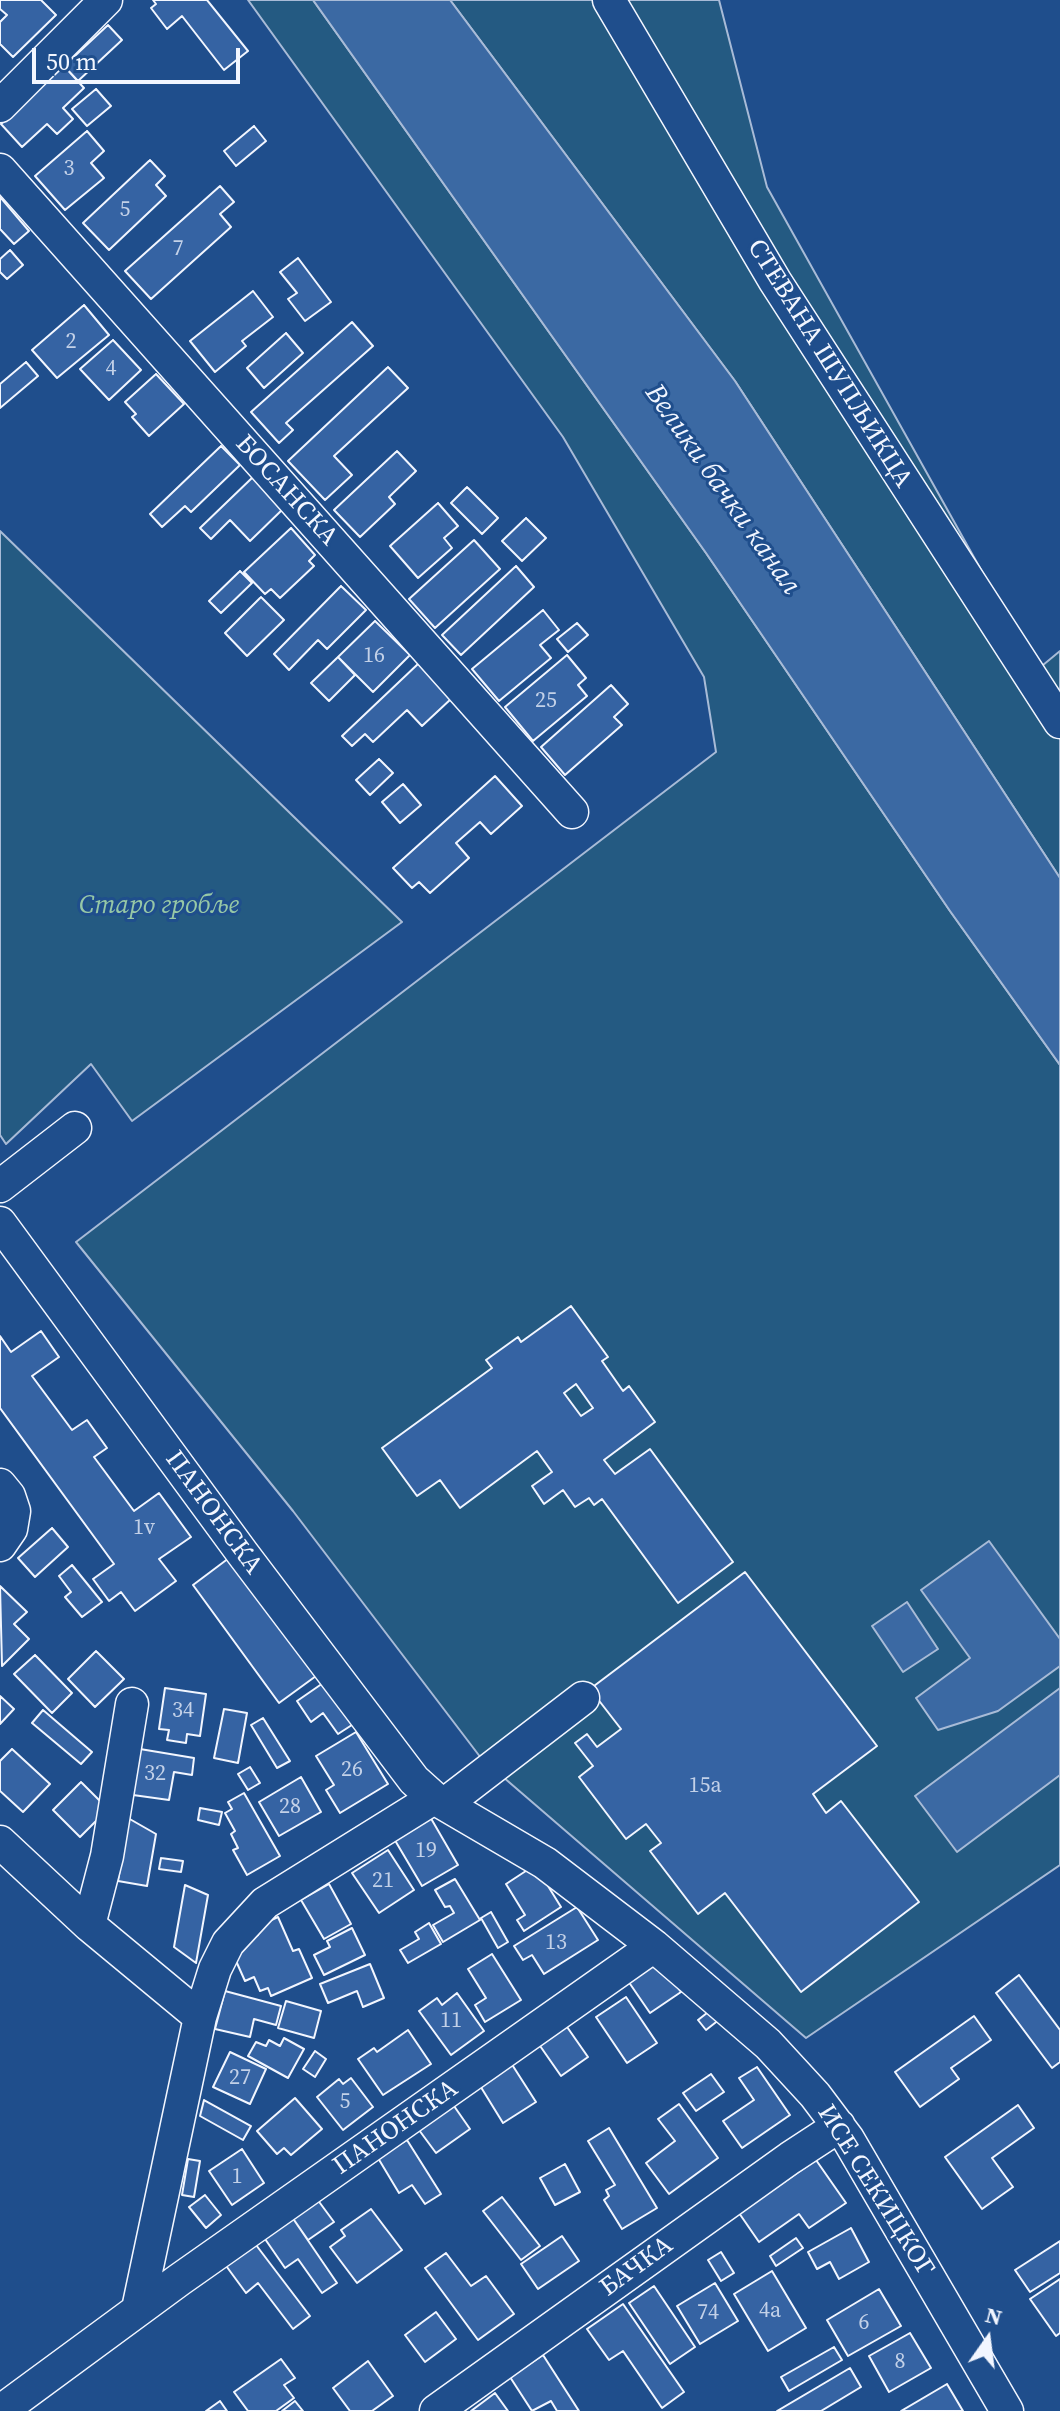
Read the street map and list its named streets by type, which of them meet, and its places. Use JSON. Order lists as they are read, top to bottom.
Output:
{
  "streets": {
    "street": [
      "СТЕВАНА ШУПЉИКЦА",
      "БОСАНСКА",
      "ПАНОНСКА",
      "ИСЕ СЕКИЦКОГ",
      "БАЧКА"
    ]
  },
  "crossings": [
    ["ПАНОНСКА", "ИСЕ СЕКИЦКОГ"],
    ["ИСЕ СЕКИЦКОГ", "БАЧКА"]
  ],
  "water": ["Велики бачки канал"],
  "parks": ["Старо гробље"],
  "house_numbers": [
    "3",
    "5",
    "7",
    "2",
    "4",
    "16",
    "25",
    "1v",
    "34",
    "26",
    "32",
    "15a",
    "28",
    "19",
    "21",
    "13",
    "11",
    "27",
    "5",
    "1",
    "4a",
    "74",
    "6",
    "8"
  ],
  "scale_bar": "50 m",
  "north": "top"
}
